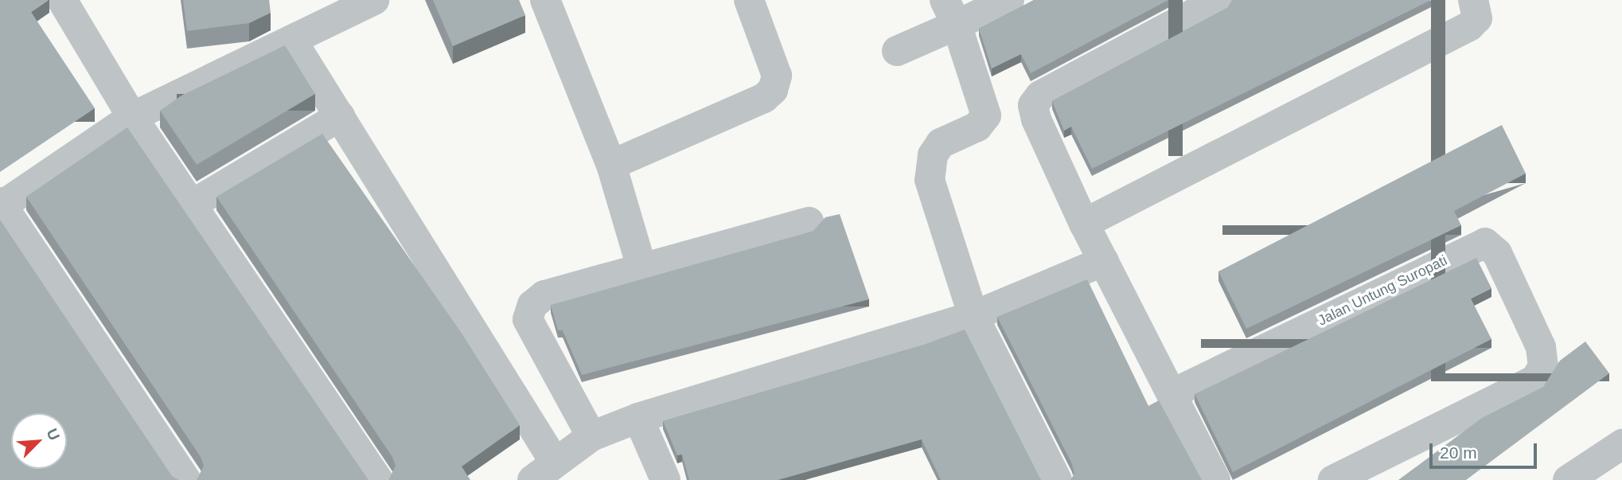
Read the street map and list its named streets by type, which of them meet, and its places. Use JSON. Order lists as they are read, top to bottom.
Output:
{
  "streets": {
    "street": ["Jalan Untung Suropati"]
  },
  "scale_bar": "20 m",
  "north": "top right"
}
